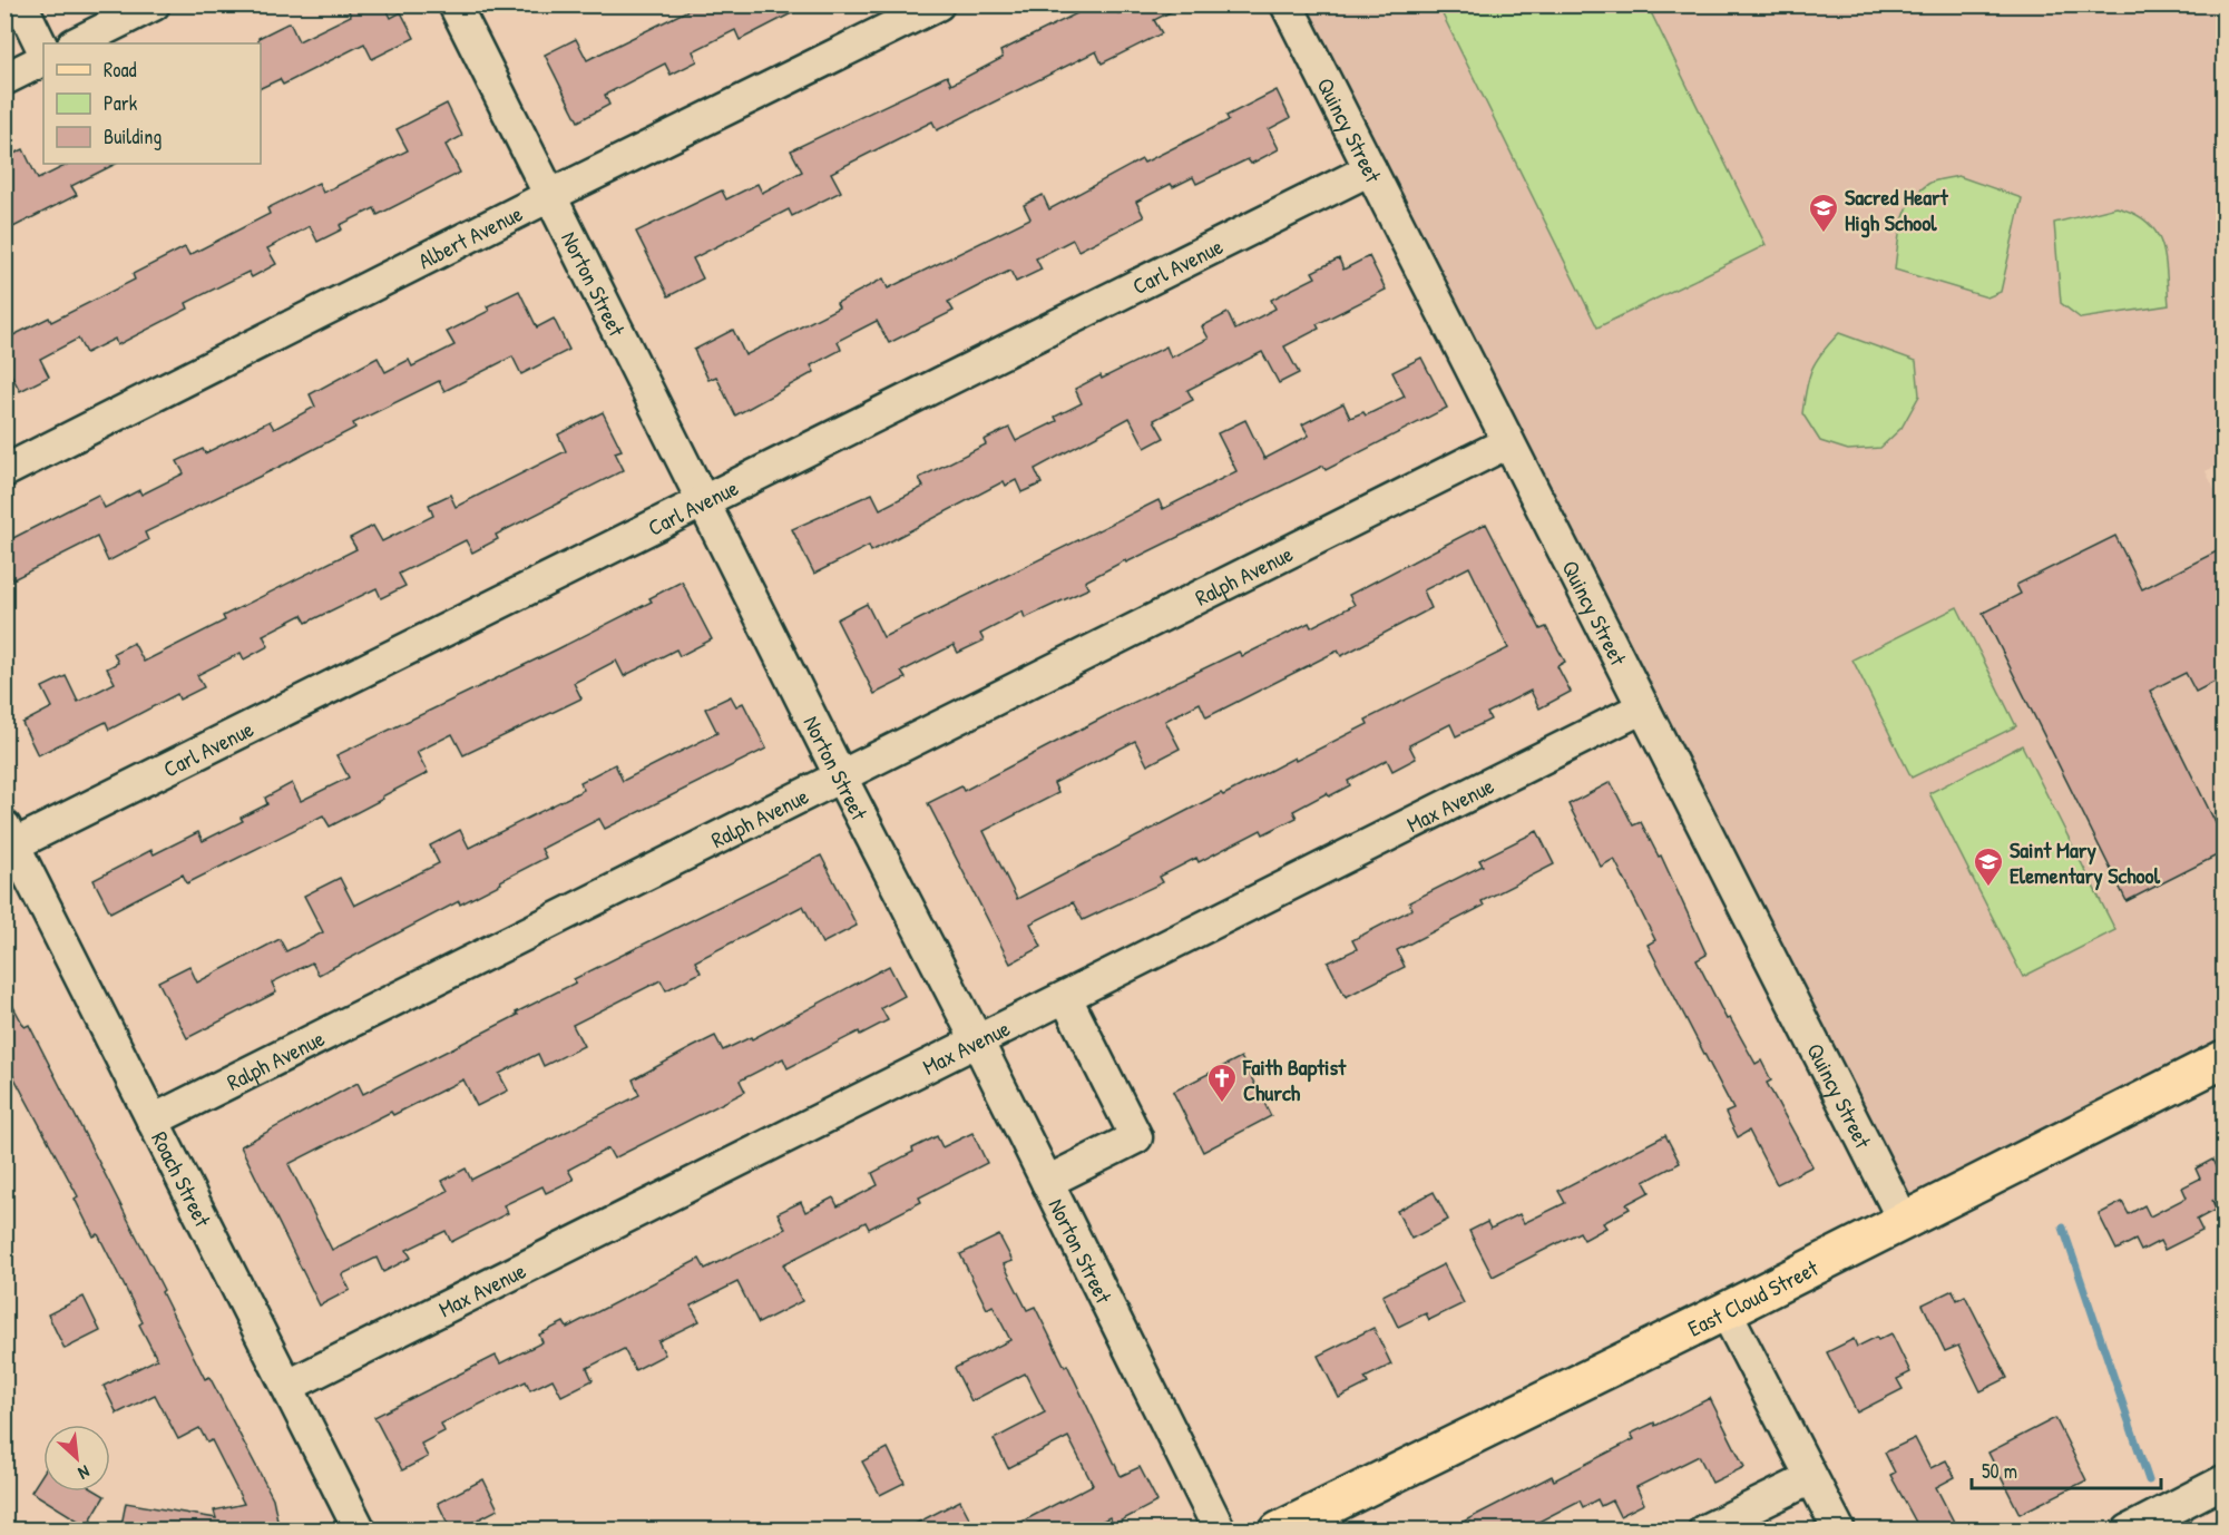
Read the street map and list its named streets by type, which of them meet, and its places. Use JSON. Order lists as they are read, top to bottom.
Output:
{
  "streets": {
    "main road": ["East Cloud Street"],
    "street": [
      "Quincy Street",
      "Albert Avenue",
      "Carl Avenue",
      "Norton Street",
      "Ralph Avenue",
      "Max Avenue",
      "Roach Street"
    ]
  },
  "crossings": [
    ["Quincy Street", "Carl Avenue"],
    ["Quincy Street", "Ralph Avenue"],
    ["Quincy Street", "Max Avenue"],
    ["Quincy Street", "East Cloud Street"],
    ["Albert Avenue", "Norton Street"],
    ["Carl Avenue", "Norton Street"],
    ["Carl Avenue", "Roach Street"],
    ["Norton Street", "Ralph Avenue"],
    ["Norton Street", "Max Avenue"],
    ["Ralph Avenue", "Roach Street"],
    ["Max Avenue", "Roach Street"]
  ],
  "places": {
    "school or university": ["Sacred Heart High School", "Saint Mary Elementary School"],
    "church": ["Faith Baptist Church"]
  },
  "legend": ["Road", "Park", "Building"],
  "scale_bar": "50 m",
  "north": "bottom right"
}
